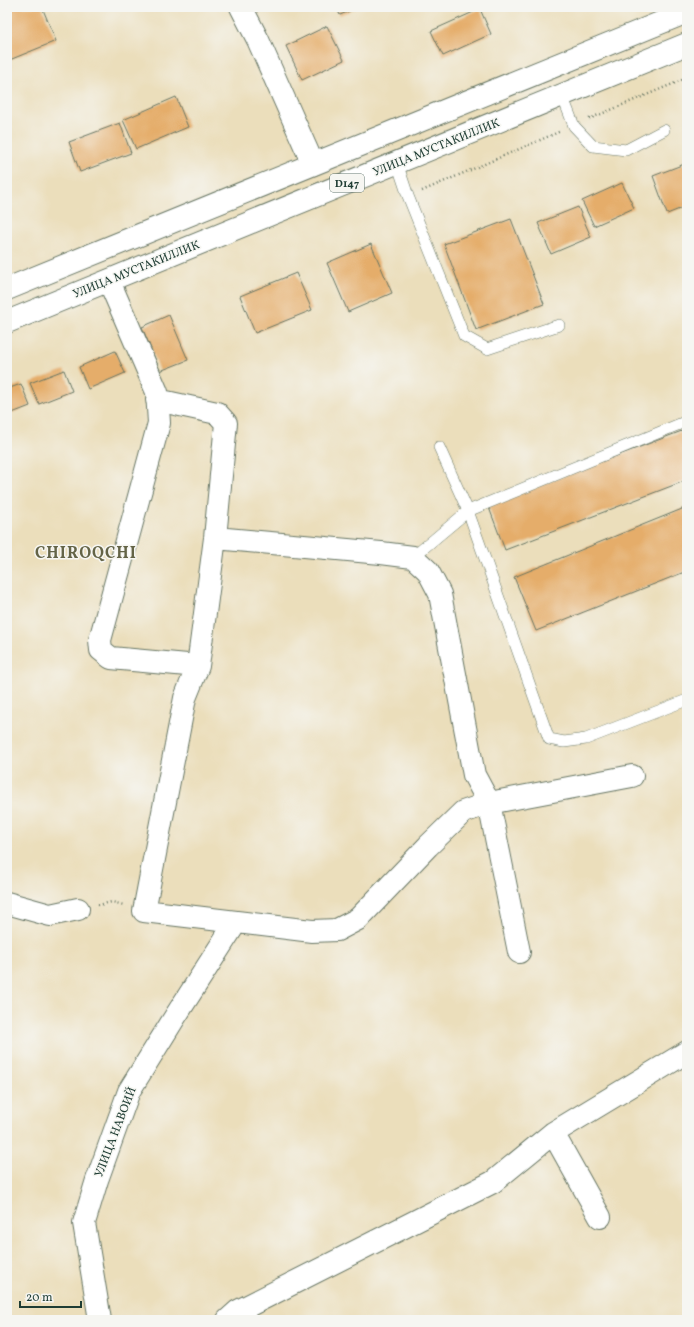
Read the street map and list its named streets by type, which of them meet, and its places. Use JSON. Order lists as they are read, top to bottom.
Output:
{
  "streets": {
    "street": ["УЛИЦА МУСТАКИЛЛИК", "D147", "УЛИЦА НАВОИЙ"]
  },
  "districts": ["CHIROQCHI"],
  "scale_bar": "20 m"
}
